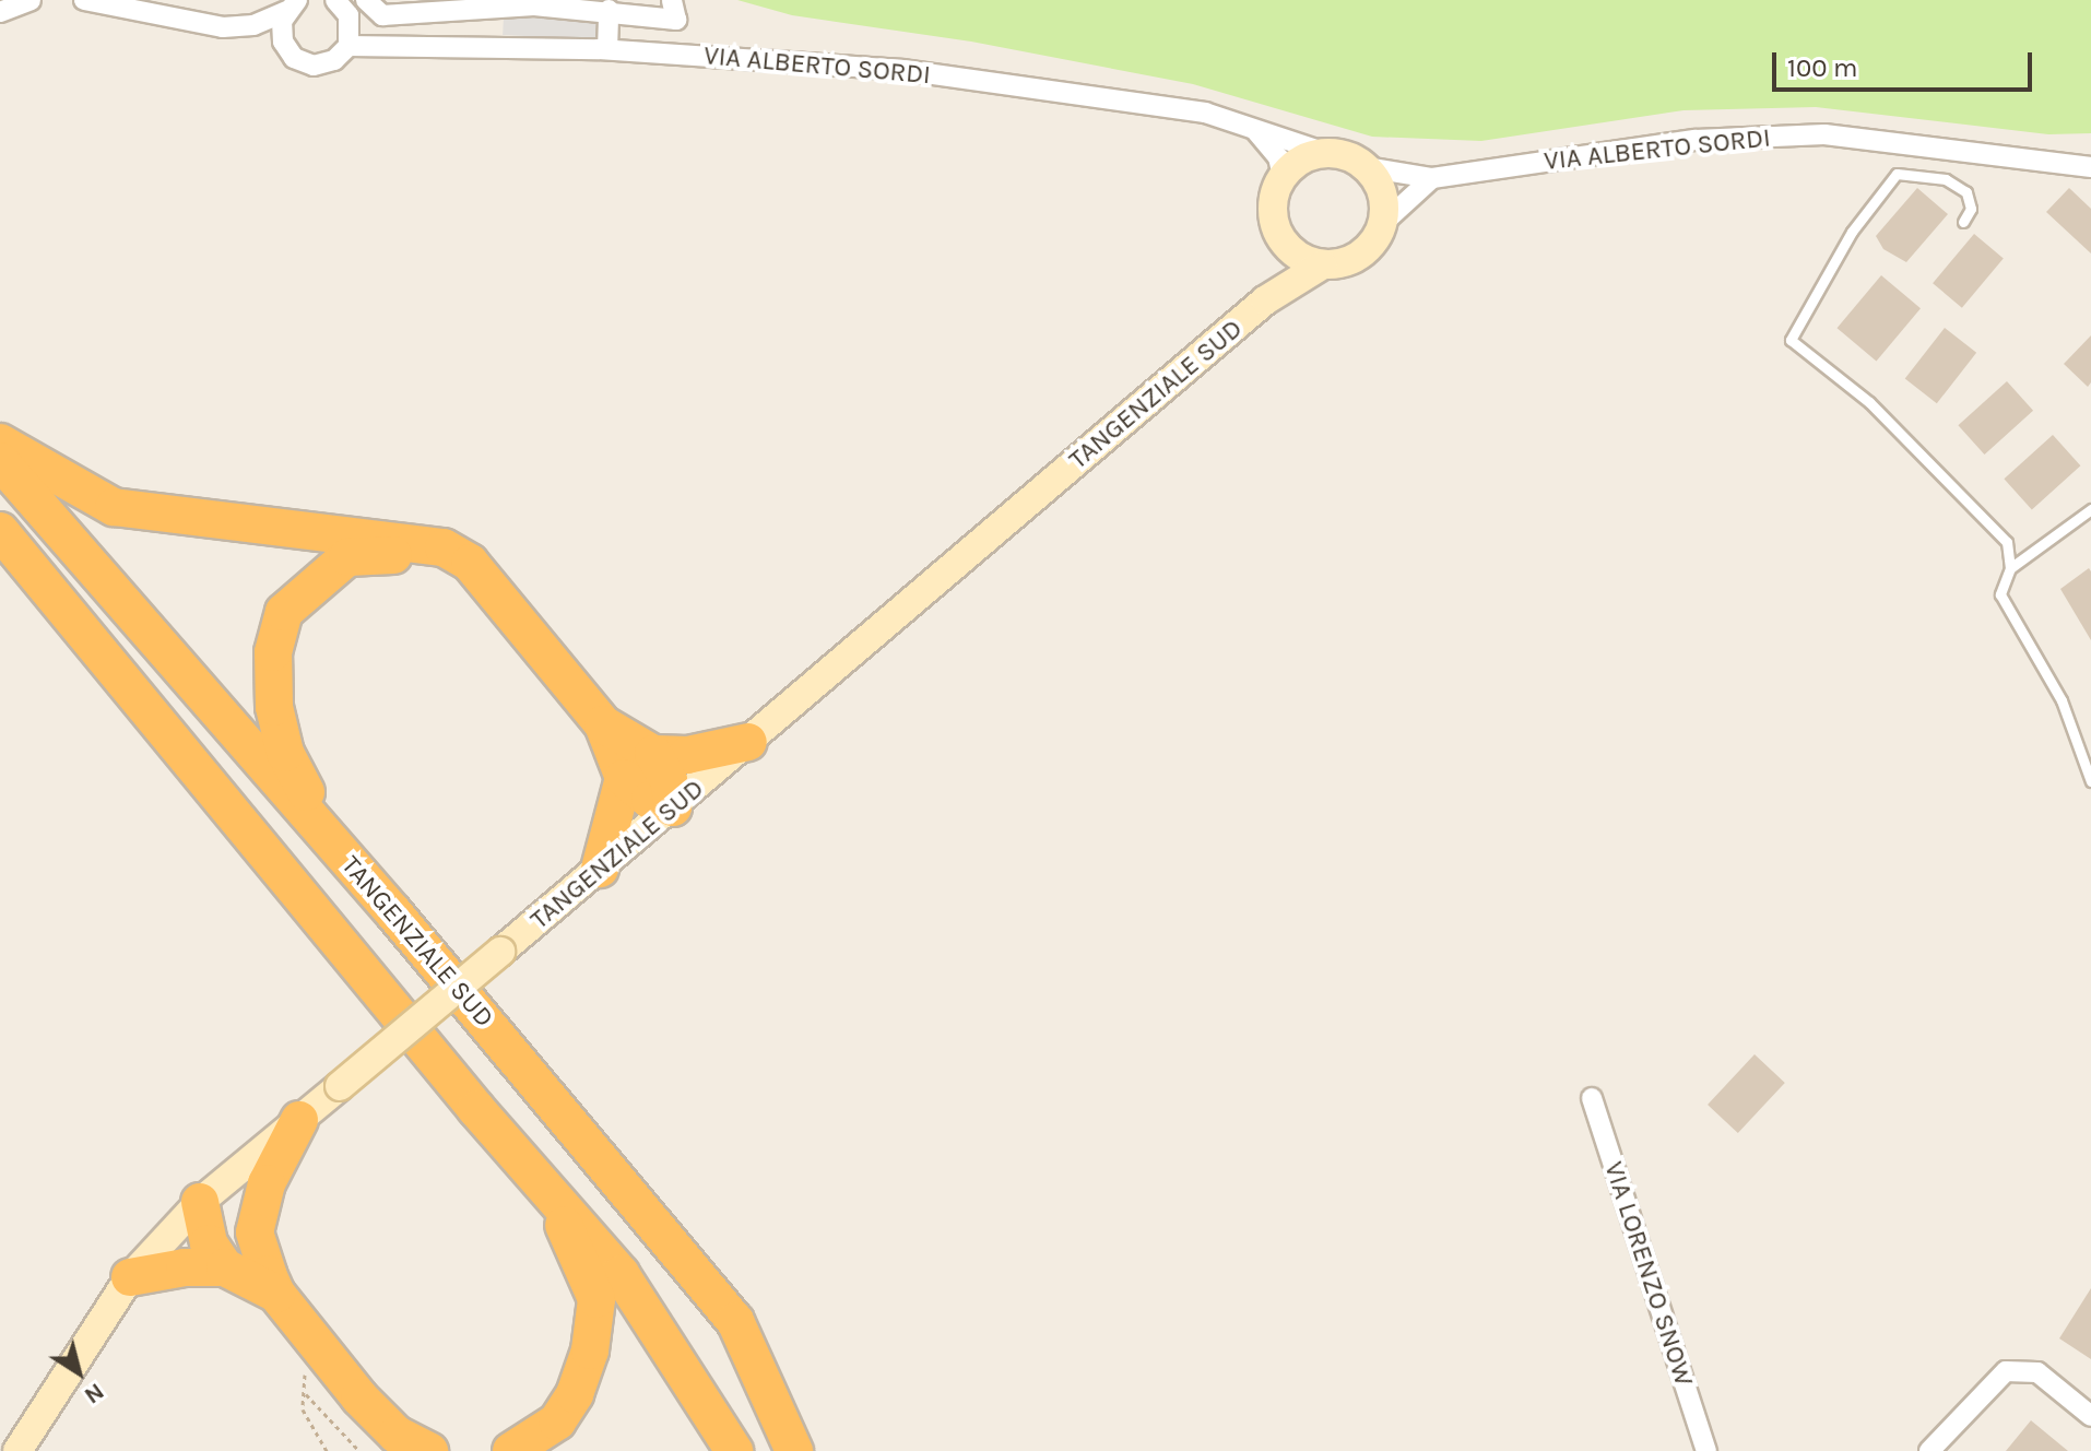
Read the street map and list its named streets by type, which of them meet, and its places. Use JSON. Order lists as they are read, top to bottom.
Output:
{
  "streets": {
    "highway": ["TANGENZIALE SUD"],
    "street": ["VIA ALBERTO SORDI", "VIA LORENZO SNOW"]
  },
  "crossings": [
    ["VIA ALBERTO SORDI", "TANGENZIALE SUD"]
  ],
  "scale_bar": "100 m",
  "north": "bottom right"
}
